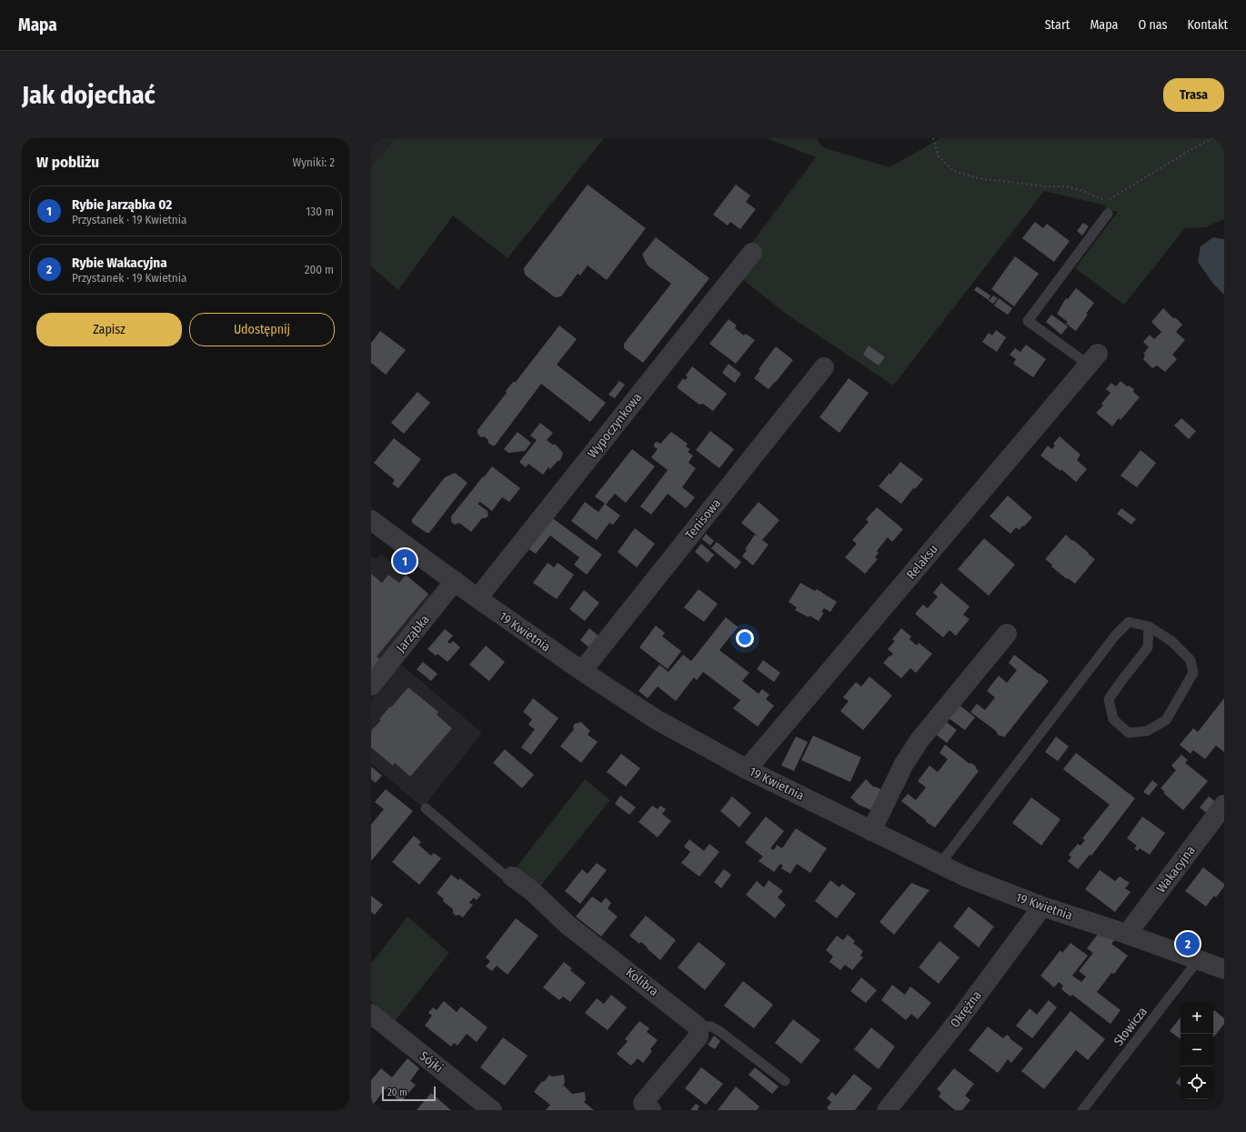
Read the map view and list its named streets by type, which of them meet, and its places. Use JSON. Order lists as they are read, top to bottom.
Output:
{
  "streets": {
    "street": [
      "Wypoczynkowa",
      "Tenisowa",
      "Relaksu",
      "19 Kwietnia",
      "Jarząbka",
      "Wakacyjna",
      "Kolibra",
      "Okrężna",
      "Sójki"
    ],
    "lane": ["Słowicza"]
  },
  "crossings": [
    ["Wypoczynkowa", "19 Kwietnia"],
    ["Tenisowa", "19 Kwietnia"],
    ["Relaksu", "19 Kwietnia"],
    ["19 Kwietnia", "Jarząbka"],
    ["19 Kwietnia", "Wakacyjna"],
    ["19 Kwietnia", "Okrężna"],
    ["19 Kwietnia", "Słowicza"]
  ],
  "scale_bar": "20 m",
  "page": {
    "header": "Mapa",
    "nav": [
      "Start",
      "Mapa",
      "O nas",
      "Kontakt"
    ],
    "buttons": [
      "Trasa",
      ["Zapisz", "Udostępnij"]
    ],
    "title": "Jak dojechać",
    "heading": ["W pobliżu", "Wyniki: 2"],
    "list": [
      {
        "mark": "1",
        "name": "Rybie Jarząbka 02",
        "note": "Przystanek · 19 Kwietnia",
        "value": "130 m"
      },
      {
        "mark": "2",
        "name": "Rybie Wakacyjna",
        "note": "Przystanek · 19 Kwietnia",
        "value": "200 m"
      }
    ],
    "pins": ["1", "2"],
    "map_buttons": ["+", "−"],
    "scale": "20 m"
  }
}
